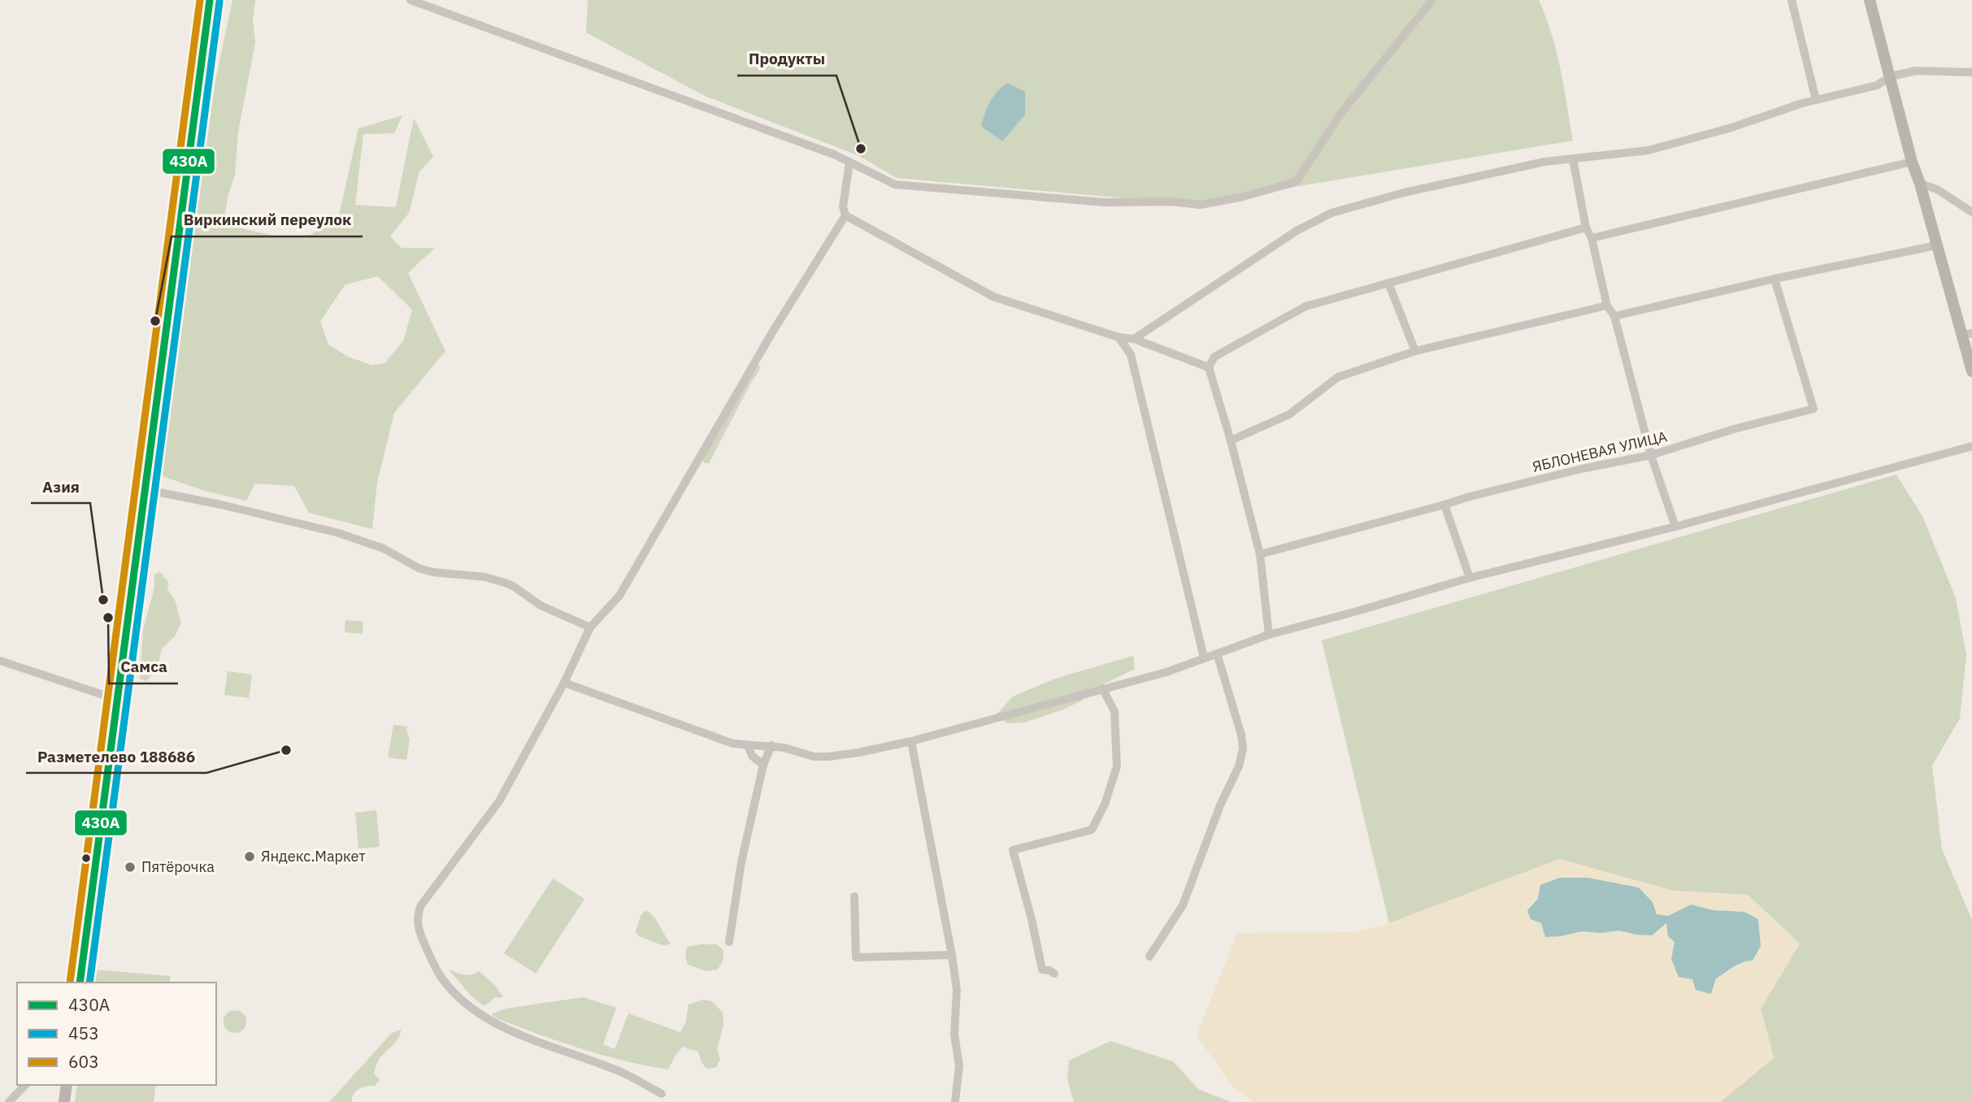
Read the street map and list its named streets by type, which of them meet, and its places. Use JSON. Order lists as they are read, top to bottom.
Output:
{
  "streets": {
    "street": ["ЯБЛОНЕВАЯ УЛИЦА"]
  },
  "places": [
    "Продукты",
    "Виркинский переулок",
    "Азия",
    "Самса",
    "Разметелево 188686",
    "Яндекс.Маркет",
    "Пятёрочка"
  ],
  "lines": ["transit line 430А", "transit line 603", "transit line 453"],
  "legend": ["430А", "453", "603"]
}
